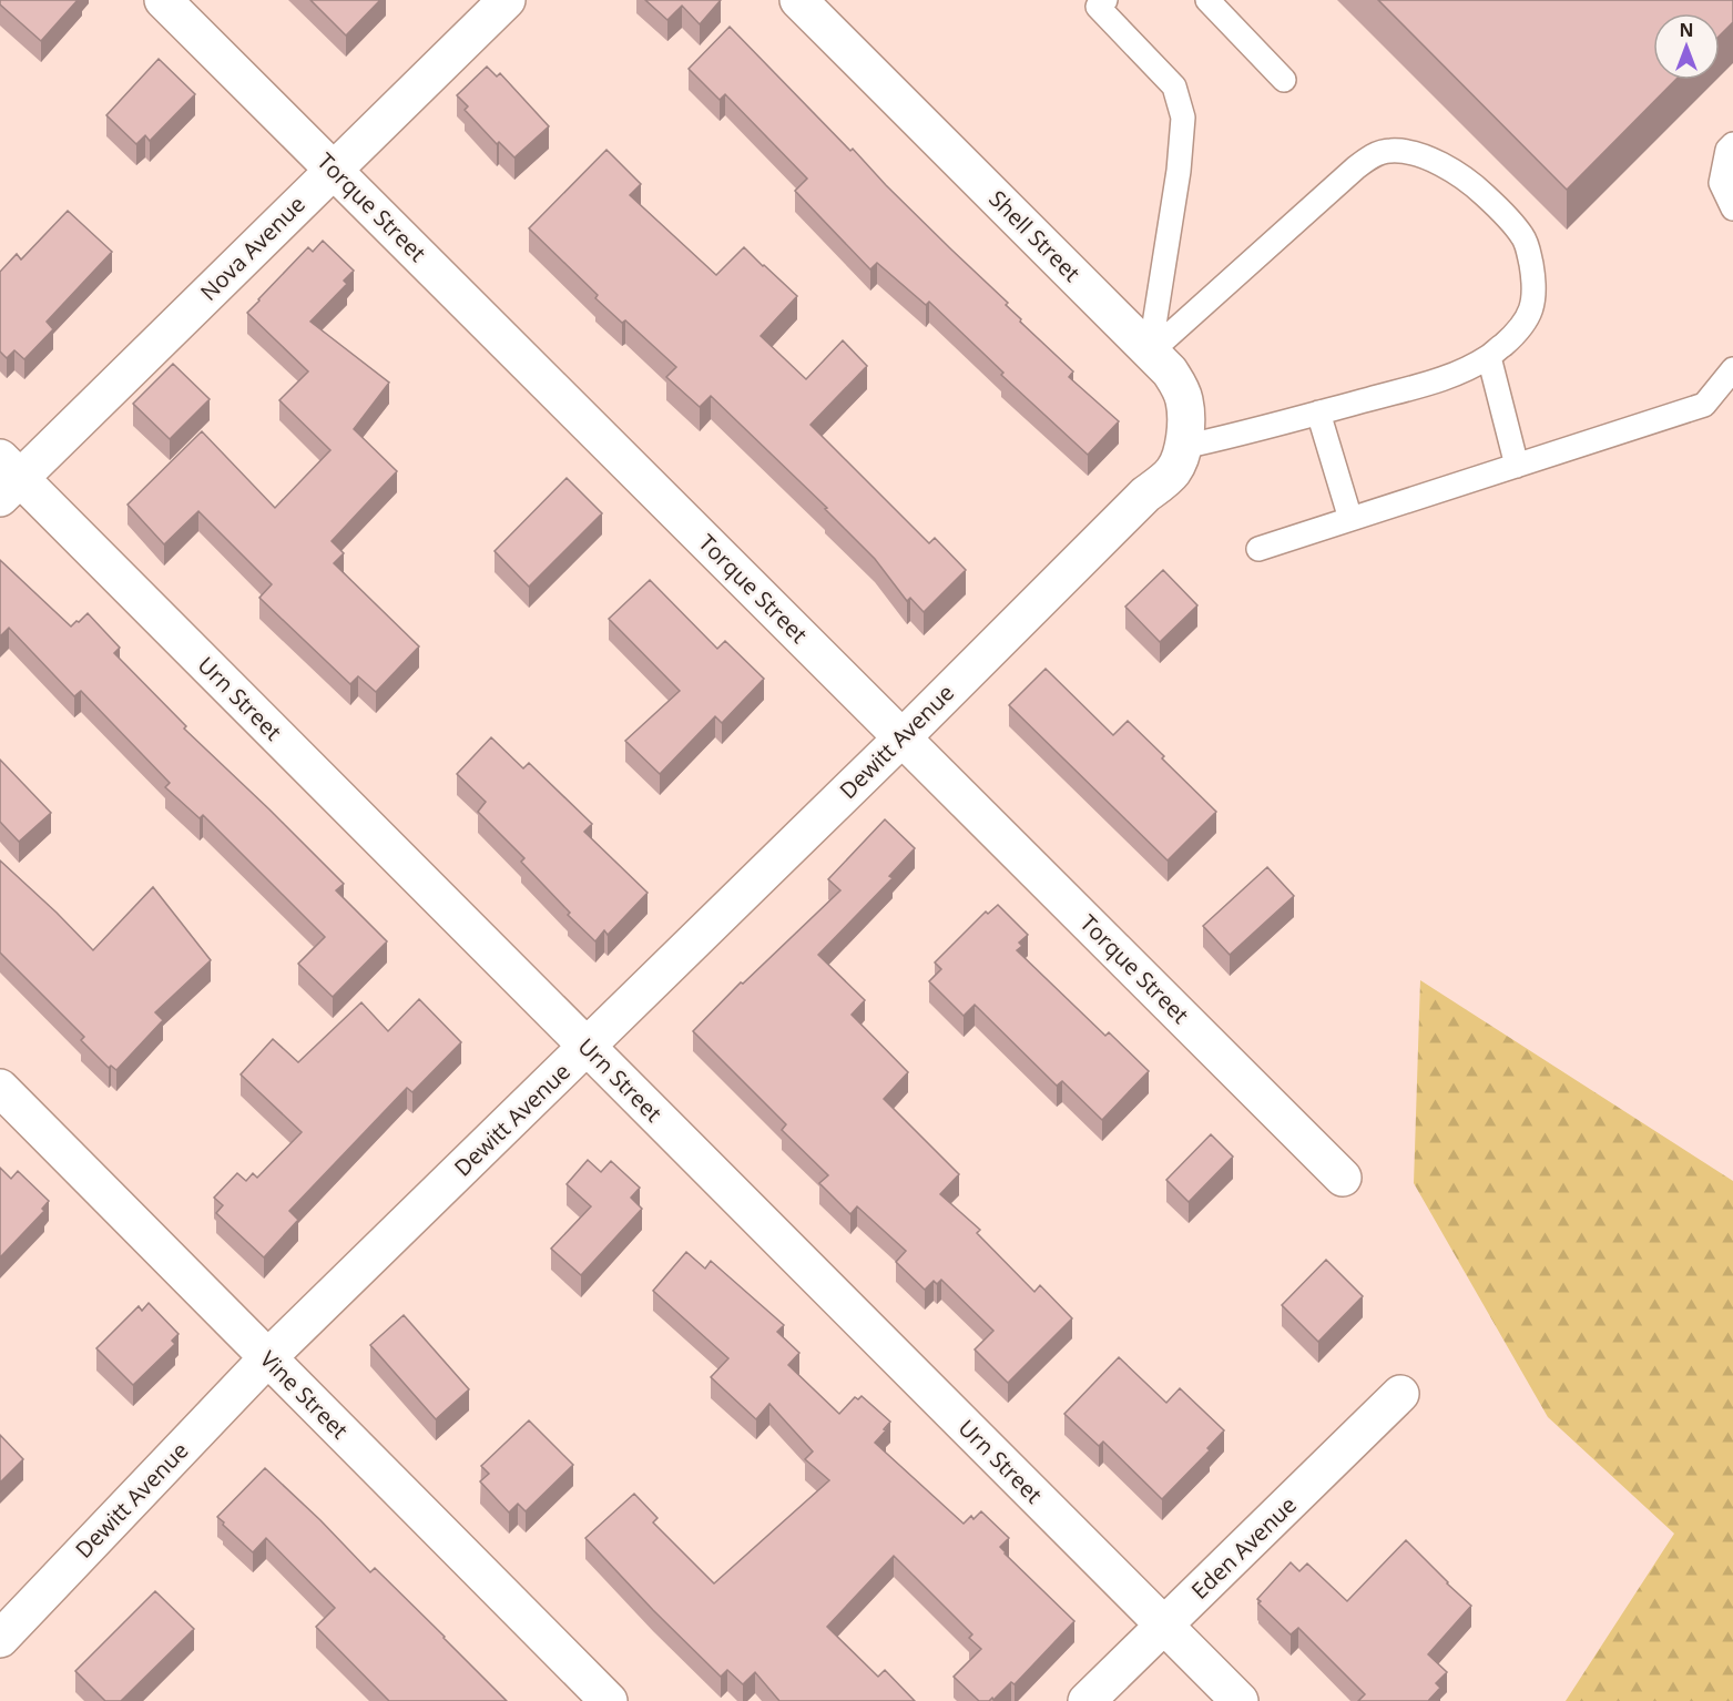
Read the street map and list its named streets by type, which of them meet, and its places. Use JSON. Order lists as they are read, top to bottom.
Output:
{
  "streets": {
    "street": [
      "Torque Street",
      "Shell Street",
      "Nova Avenue",
      "Urn Street",
      "Dewitt Avenue",
      "Vine Street",
      "Eden Avenue"
    ]
  },
  "crossings": [
    ["Torque Street", "Nova Avenue"],
    ["Torque Street", "Dewitt Avenue"],
    ["Shell Street", "Dewitt Avenue"],
    ["Nova Avenue", "Urn Street"],
    ["Urn Street", "Dewitt Avenue"],
    ["Urn Street", "Eden Avenue"],
    ["Dewitt Avenue", "Vine Street"]
  ],
  "north": "top"
}
